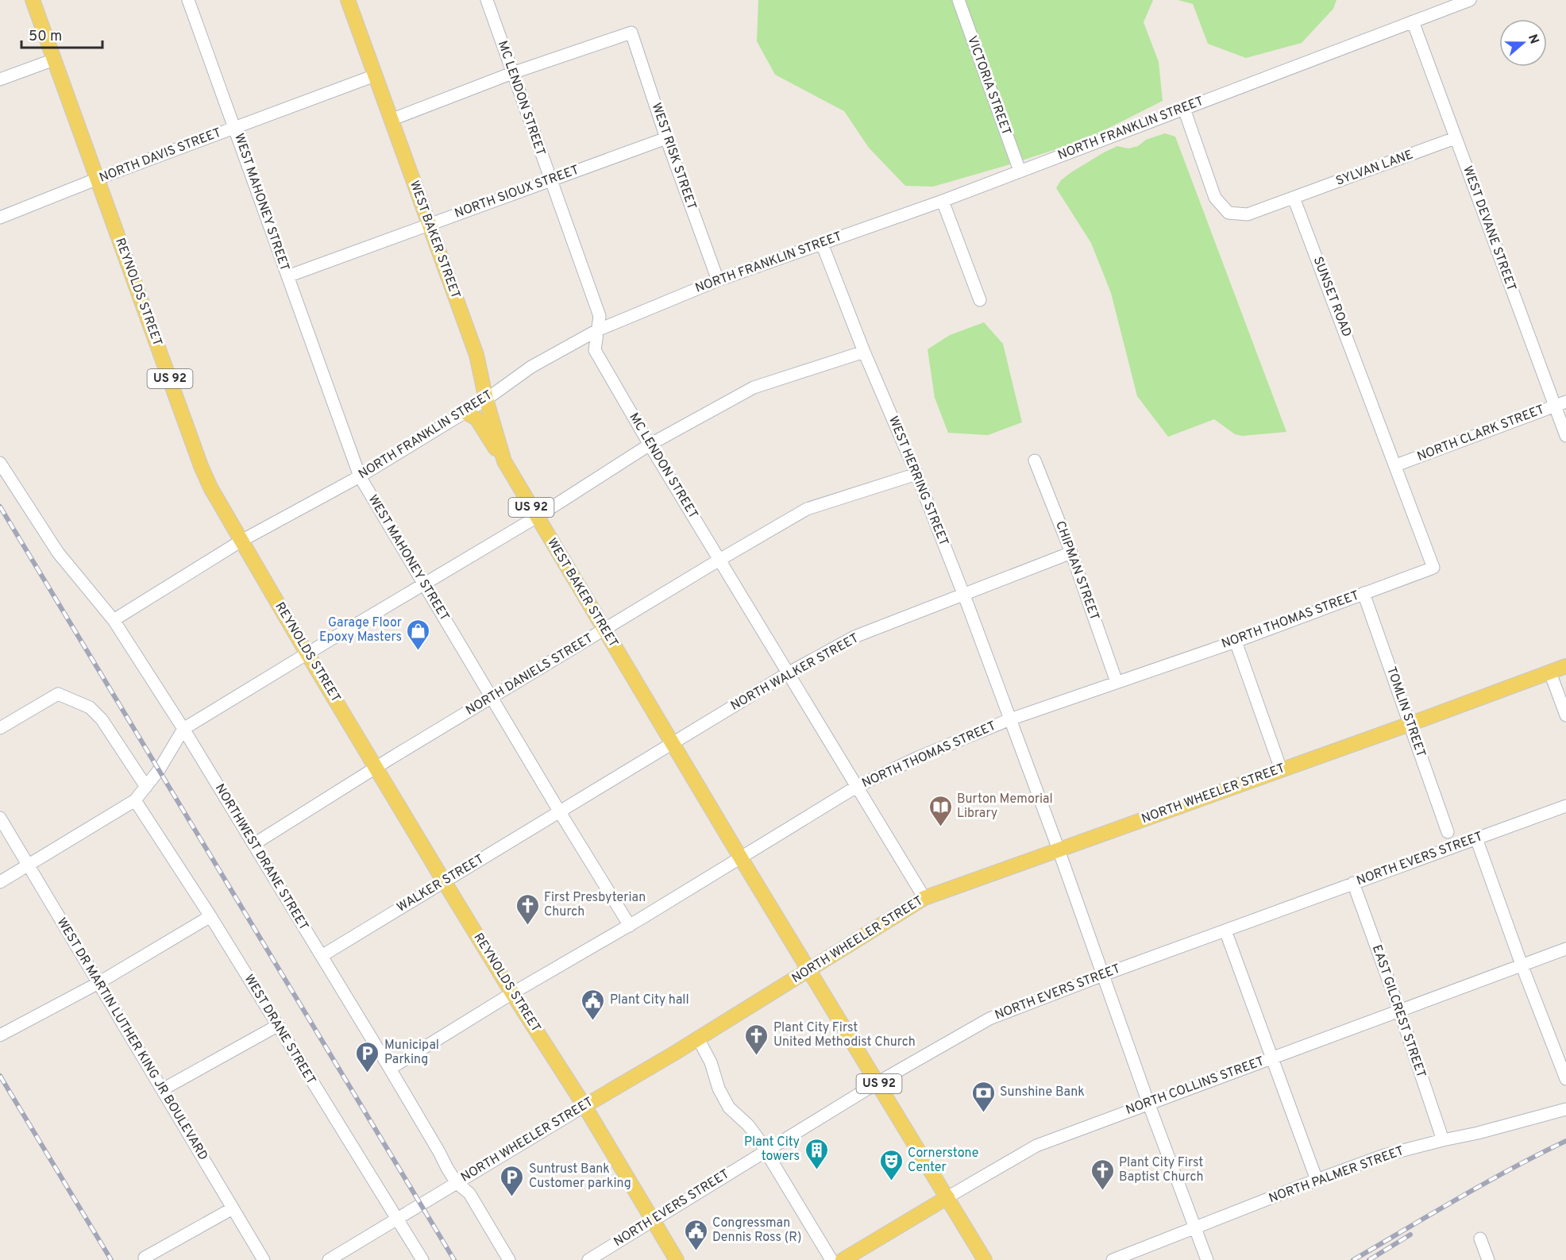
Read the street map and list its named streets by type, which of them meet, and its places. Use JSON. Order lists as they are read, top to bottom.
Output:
{
  "streets": {
    "main road": [
      "WEST BAKER STREET",
      "REYNOLDS STREET",
      "US 92",
      "NORTH WHEELER STREET",
      "NORTH COLLINS STREET"
    ],
    "street": [
      "VICTORIA STREET",
      "MC LENDON STREET",
      "NORTH FRANKLIN STREET",
      "NORTH DAVIS STREET",
      "WEST RISK STREET",
      "SYLVAN LANE",
      "NORTH SIOUX STREET",
      "WEST MAHONEY STREET",
      "WEST DEVANE STREET",
      "SUNSET ROAD",
      "NORTH CLARK STREET",
      "WEST HERRING STREET",
      "CHIPMAN STREET",
      "NORTH THOMAS STREET",
      "NORTH WALKER STREET",
      "NORTH DANIELS STREET",
      "TOMLIN STREET",
      "NORTHWEST DRANE STREET",
      "NORTH EVERS STREET",
      "WALKER STREET",
      "EAST GILCREST STREET",
      "WEST DRANE STREET",
      "WEST DR MARTIN LUTHER KING JR BOULEVARD",
      "NORTH PALMER STREET"
    ]
  },
  "crossings": [
    ["VICTORIA STREET", "NORTH FRANKLIN STREET"],
    ["MC LENDON STREET", "NORTH FRANKLIN STREET"],
    ["MC LENDON STREET", "WEST RISK STREET"],
    ["MC LENDON STREET", "NORTH SIOUX STREET"],
    ["MC LENDON STREET", "NORTH THOMAS STREET"],
    ["MC LENDON STREET", "NORTH WALKER STREET"],
    ["MC LENDON STREET", "NORTH DANIELS STREET"],
    ["MC LENDON STREET", "NORTH WHEELER STREET"],
    ["NORTH FRANKLIN STREET", "WEST RISK STREET"],
    ["NORTH FRANKLIN STREET", "WEST MAHONEY STREET"],
    ["NORTH FRANKLIN STREET", "WEST DEVANE STREET"],
    ["NORTH FRANKLIN STREET", "WEST BAKER STREET"],
    ["NORTH FRANKLIN STREET", "REYNOLDS STREET"],
    ["NORTH FRANKLIN STREET", "US 92"],
    ["NORTH FRANKLIN STREET", "WEST HERRING STREET"],
    ["NORTH FRANKLIN STREET", "NORTHWEST DRANE STREET"],
    ["NORTH DAVIS STREET", "WEST MAHONEY STREET"],
    ["NORTH DAVIS STREET", "WEST BAKER STREET"],
    ["NORTH DAVIS STREET", "REYNOLDS STREET"],
    ["WEST RISK STREET", "NORTH SIOUX STREET"],
    ["SYLVAN LANE", "WEST DEVANE STREET"],
    ["SYLVAN LANE", "SUNSET ROAD"],
    ["NORTH SIOUX STREET", "WEST MAHONEY STREET"],
    ["NORTH SIOUX STREET", "WEST BAKER STREET"],
    ["WEST MAHONEY STREET", "NORTH THOMAS STREET"],
    ["WEST MAHONEY STREET", "NORTH WALKER STREET"],
    ["WEST MAHONEY STREET", "NORTH DANIELS STREET"],
    ["WEST MAHONEY STREET", "WALKER STREET"],
    ["WEST DEVANE STREET", "NORTH CLARK STREET"],
    ["WEST BAKER STREET", "US 92"],
    ["WEST BAKER STREET", "NORTH THOMAS STREET"],
    ["WEST BAKER STREET", "NORTH WALKER STREET"],
    ["WEST BAKER STREET", "NORTH DANIELS STREET"],
    ["WEST BAKER STREET", "NORTH WHEELER STREET"],
    ["REYNOLDS STREET", "NORTH THOMAS STREET"],
    ["REYNOLDS STREET", "NORTH DANIELS STREET"],
    ["REYNOLDS STREET", "NORTH WHEELER STREET"],
    ["REYNOLDS STREET", "NORTH EVERS STREET"],
    ["REYNOLDS STREET", "WALKER STREET"],
    ["SUNSET ROAD", "NORTH CLARK STREET"],
    ["SUNSET ROAD", "NORTH THOMAS STREET"],
    ["US 92", "NORTH WHEELER STREET"],
    ["US 92", "NORTH EVERS STREET"],
    ["US 92", "NORTH COLLINS STREET"],
    ["WEST HERRING STREET", "NORTH THOMAS STREET"],
    ["WEST HERRING STREET", "NORTH WALKER STREET"],
    ["WEST HERRING STREET", "NORTH DANIELS STREET"],
    ["WEST HERRING STREET", "NORTH WHEELER STREET"],
    ["WEST HERRING STREET", "NORTH EVERS STREET"],
    ["WEST HERRING STREET", "NORTH COLLINS STREET"],
    ["WEST HERRING STREET", "NORTH PALMER STREET"],
    ["CHIPMAN STREET", "NORTH THOMAS STREET"],
    ["CHIPMAN STREET", "NORTH WALKER STREET"],
    ["NORTH THOMAS STREET", "TOMLIN STREET"],
    ["NORTH THOMAS STREET", "NORTHWEST DRANE STREET"],
    ["NORTH WALKER STREET", "WALKER STREET"],
    ["NORTH DANIELS STREET", "NORTHWEST DRANE STREET"],
    ["TOMLIN STREET", "NORTH WHEELER STREET"],
    ["NORTH WHEELER STREET", "NORTHWEST DRANE STREET"],
    ["NORTH WHEELER STREET", "WEST DRANE STREET"],
    ["NORTHWEST DRANE STREET", "WALKER STREET"],
    ["NORTH EVERS STREET", "EAST GILCREST STREET"],
    ["EAST GILCREST STREET", "NORTH COLLINS STREET"],
    ["EAST GILCREST STREET", "NORTH PALMER STREET"]
  ],
  "places": {
    "shop": ["Garage Floor Epoxy Masters"],
    "library": ["Burton Memorial Library"],
    "church": ["First Presbyterian Church", "Plant City First United Methodist Church", "Plant City First Baptist Church"],
    "public building": ["Plant City hall", "Congressman Dennis Ross (R)"],
    "parking": ["Municipal Parking", "Suntrust Bank Customer parking"],
    "bank": ["Sunshine Bank"],
    "building": ["Plant City towers"],
    "theatre": ["Cornerstone Center"]
  },
  "scale_bar": "50 m",
  "north": "right"
}
